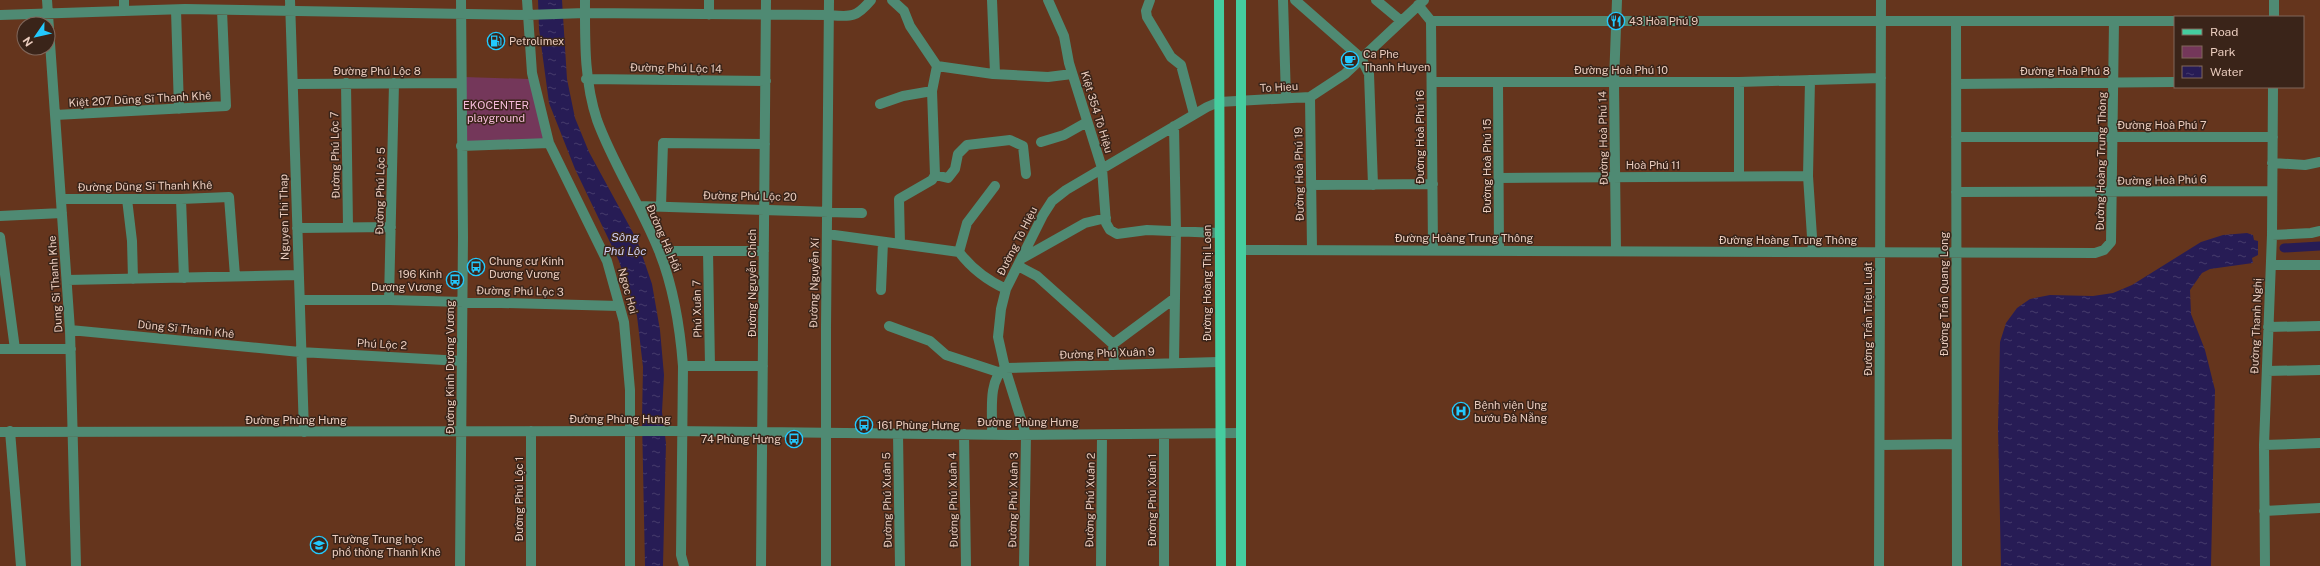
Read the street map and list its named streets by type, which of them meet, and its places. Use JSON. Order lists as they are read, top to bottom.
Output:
{
  "streets": {
    "main road": ["Đường Hoàng Thị Loan"],
    "street": [
      "Đường Phú Lộc 14",
      "Đường Hoà Phú 10",
      "Đường Phú Lộc 8",
      "Đường Hoà Phú 8",
      "To Hieu",
      "Kiệt 207 Dũng Sĩ Thanh Khê",
      "Kiệt 354 Tô Hiệu",
      "Đường Hoà Phú 7",
      "Đường Hoà Phú 16",
      "Đường Hoà Phú 14",
      "Đường Phú Lộc 7",
      "Đường Hoàng Trung Thông",
      "Hoà Phú 11",
      "Đường Hoà Phú 15",
      "Đường Hoà Phú 19",
      "Đường Hoà Phú 6",
      "Đường Dũng Sĩ Thanh Khê",
      "Đường Phú Lộc 5",
      "Đường Phú Lộc 20",
      "Nguyen Thi Thap",
      "Đường Hà Hồi",
      "Đường Tô Hiệu",
      "Đường Nguyễn Chích",
      "Đường Nguyễn Xí",
      "Dung Si Thanh Khe",
      "Đường Phú Lộc 3",
      "Ngoc Hoi",
      "Đường Trần Quang Long",
      "Phú Xuân 7",
      "Đường Trần Triệu Luật",
      "Đường Thanh Nghị",
      "Dũng Sĩ Thanh Khê",
      "Phú Lộc 2",
      "Đường Phú Xuân 9",
      "Đường Kinh Dương Vương",
      "Đường Phùng Hưng",
      "Đường Phú Lộc 1",
      "Đường Phú Xuân 5",
      "Đường Phú Xuân 4",
      "Đường Phú Xuân 3",
      "Đường Phú Xuân 2",
      "Đường Phú Xuân 1"
    ]
  },
  "crossings": [
    ["Đường Phú Lộc 14", "Đường Hà Hồi"],
    ["Đường Phú Lộc 14", "Đường Nguyễn Chích"],
    ["Đường Hoà Phú 10", "Đường Hoà Phú 16"],
    ["Đường Hoà Phú 10", "Đường Hoà Phú 14"],
    ["Đường Hoà Phú 10", "Đường Hoà Phú 15"],
    ["Đường Hoà Phú 10", "Đường Trần Triệu Luật"],
    ["Đường Phú Lộc 8", "Đường Phú Lộc 7"],
    ["Đường Phú Lộc 8", "Đường Phú Lộc 5"],
    ["Đường Phú Lộc 8", "Nguyen Thi Thap"],
    ["Đường Phú Lộc 8", "Đường Kinh Dương Vương"],
    ["Đường Hoà Phú 8", "Đường Hoàng Trung Thông"],
    ["Đường Hoà Phú 8", "Đường Trần Quang Long"],
    ["To Hieu", "Đường Hoà Phú 19"],
    ["To Hieu", "Đường Tô Hiệu"],
    ["To Hieu", "Đường Hoàng Thị Loan"],
    ["Kiệt 207 Dũng Sĩ Thanh Khê", "Dung Si Thanh Khe"],
    ["Kiệt 354 Tô Hiệu", "Đường Tô Hiệu"],
    ["Đường Hoà Phú 7", "Đường Hoàng Trung Thông"],
    ["Đường Hoà Phú 7", "Đường Trần Quang Long"],
    ["Đường Hoà Phú 7", "Đường Thanh Nghị"],
    ["Đường Hoà Phú 16", "Đường Hoàng Trung Thông"],
    ["Đường Hoà Phú 14", "Đường Hoàng Trung Thông"],
    ["Đường Hoà Phú 14", "Hoà Phú 11"],
    ["Đường Hoàng Trung Thông", "Đường Hoà Phú 15"],
    ["Đường Hoàng Trung Thông", "Đường Hoà Phú 19"],
    ["Đường Hoàng Trung Thông", "Đường Hoà Phú 6"],
    ["Đường Hoàng Trung Thông", "Đường Trần Quang Long"],
    ["Đường Hoàng Trung Thông", "Đường Trần Triệu Luật"],
    ["Hoà Phú 11", "Đường Hoà Phú 15"],
    ["Đường Hoà Phú 6", "Đường Trần Quang Long"],
    ["Đường Hoà Phú 6", "Đường Thanh Nghị"],
    ["Đường Dũng Sĩ Thanh Khê", "Dung Si Thanh Khe"],
    ["Đường Phú Lộc 5", "Đường Phú Lộc 3"],
    ["Đường Phú Lộc 20", "Đường Hà Hồi"],
    ["Đường Phú Lộc 20", "Đường Nguyễn Chích"],
    ["Đường Phú Lộc 20", "Đường Nguyễn Xí"],
    ["Nguyen Thi Thap", "Đường Phú Lộc 3"],
    ["Nguyen Thi Thap", "Dũng Sĩ Thanh Khê"],
    ["Nguyen Thi Thap", "Phú Lộc 2"],
    ["Nguyen Thi Thap", "Đường Phùng Hưng"],
    ["Đường Hà Hồi", "Đường Phùng Hưng"],
    ["Đường Tô Hiệu", "Đường Hoàng Thị Loan"],
    ["Đường Tô Hiệu", "Đường Phú Xuân 9"],
    ["Đường Tô Hiệu", "Đường Phùng Hưng"],
    ["Đường Tô Hiệu", "Đường Phú Xuân 3"],
    ["Đường Nguyễn Chích", "Đường Phùng Hưng"],
    ["Đường Nguyễn Xí", "Đường Phùng Hưng"],
    ["Đường Hoàng Thị Loan", "Đường Phú Xuân 9"],
    ["Đường Hoàng Thị Loan", "Đường Phùng Hưng"],
    ["Dung Si Thanh Khe", "Dũng Sĩ Thanh Khê"],
    ["Dung Si Thanh Khe", "Đường Phùng Hưng"],
    ["Đường Phú Lộc 3", "Ngoc Hoi"],
    ["Đường Phú Lộc 3", "Đường Kinh Dương Vương"],
    ["Ngoc Hoi", "Đường Phùng Hưng"],
    ["Dũng Sĩ Thanh Khê", "Phú Lộc 2"],
    ["Phú Lộc 2", "Đường Kinh Dương Vương"],
    ["Đường Kinh Dương Vương", "Đường Phùng Hưng"],
    ["Đường Phùng Hưng", "Đường Phú Lộc 1"],
    ["Đường Phùng Hưng", "Đường Phú Xuân 5"],
    ["Đường Phùng Hưng", "Đường Phú Xuân 4"],
    ["Đường Phùng Hưng", "Đường Phú Xuân 3"],
    ["Đường Phùng Hưng", "Đường Phú Xuân 2"],
    ["Đường Phùng Hưng", "Đường Phú Xuân 1"]
  ],
  "water": ["Sông Phú Lộc"],
  "parks": ["EKOCENTER playground"],
  "places": {
    "restaurant": ["43 Hòa Phú 9"],
    "fuel station": ["Petrolimex"],
    "cafe": ["Ca Phe Thanh Huyen"],
    "bus stop": [
      "Chung cư Kinh Dương Vương",
      "196 Kinh Dương Vương",
      "161 Phùng Hưng",
      "74 Phùng Hưng"
    ],
    "hospital": ["Bệnh viện Ung bướu Đà Nẵng"],
    "school or university": ["Trường Trung học phổ thông Thanh Khê"]
  },
  "legend": ["Road", "Park", "Water"],
  "north": "bottom left"
}
